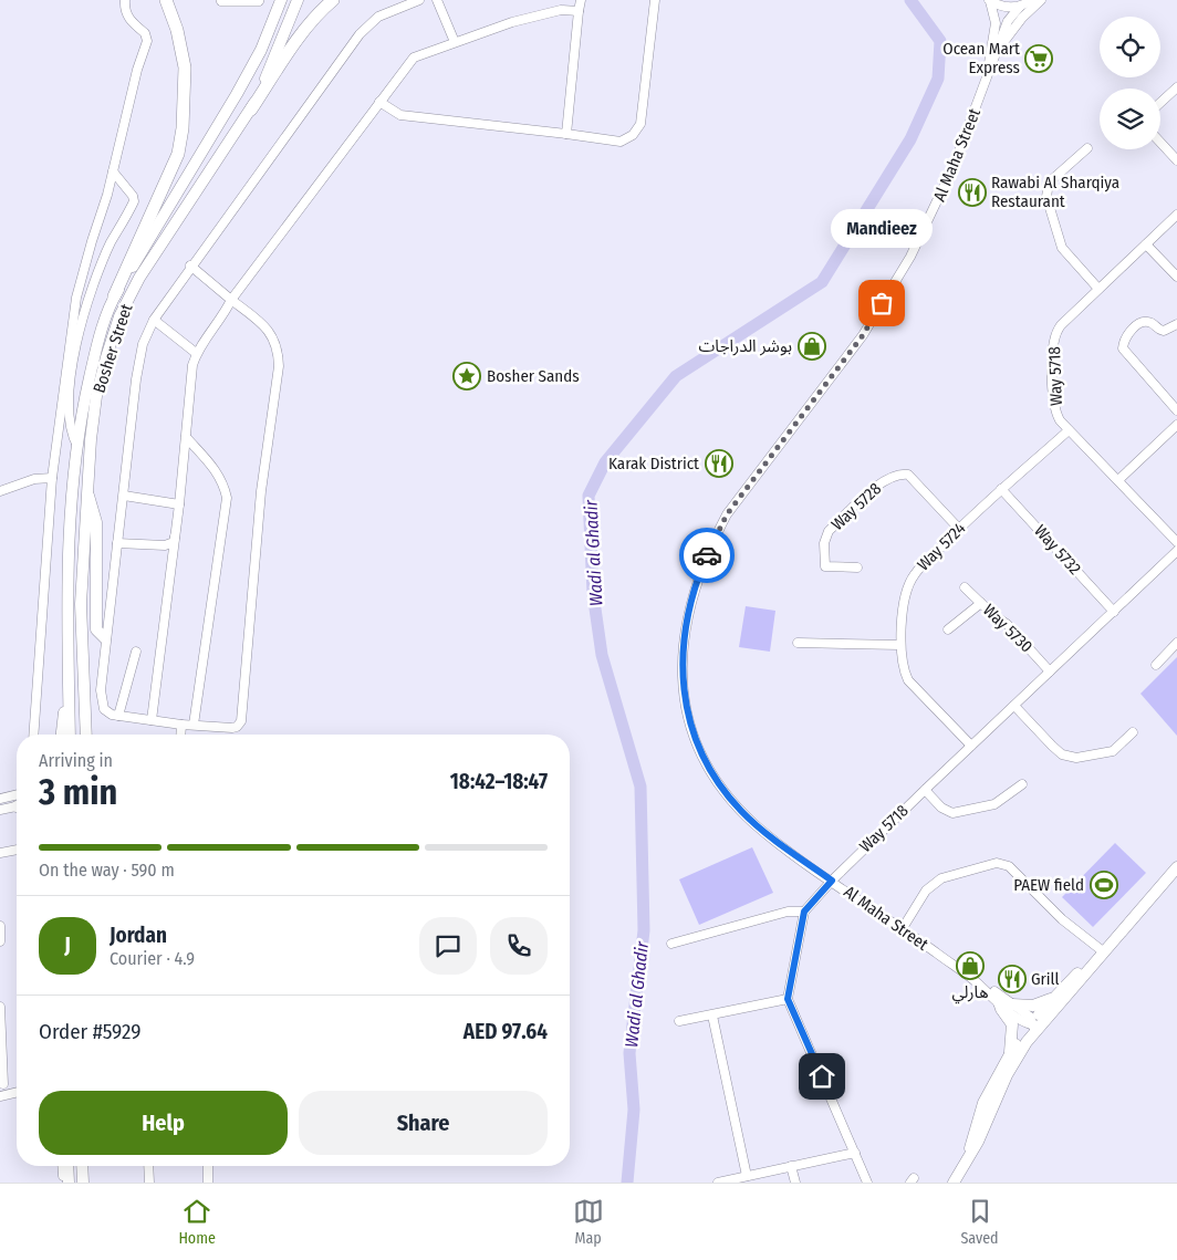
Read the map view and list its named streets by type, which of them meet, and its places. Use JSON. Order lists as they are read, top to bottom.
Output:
{
  "streets": {
    "main road": ["Bosher Street"],
    "street": [
      "Al Maha Street",
      "Way 5718",
      "Way 5728",
      "Way 5724",
      "Way 5732",
      "Way 5730"
    ]
  },
  "crossings": [
    ["Al Maha Street", "Way 5718"],
    ["Way 5718", "Way 5724"],
    ["Way 5718", "Way 5732"],
    ["Way 5718", "Way 5730"],
    ["Way 5728", "Way 5724"],
    ["Way 5724", "Way 5732"]
  ],
  "water": ["Wadi al Ghadir"],
  "places": {
    "supermarket": ["Ocean Mart Express"],
    "restaurant": ["Rawabi Al Sharqiya Restaurant", "Karak District", "Grill"],
    "other": ["Mandieez"],
    "shop": ["بوشر الدراجات", "هارلي"],
    "place": ["Bosher Sands"],
    "sports": ["PAEW field"]
  },
  "page": {
    "bubble": "Mandieez",
    "heading": ["3 min", "Arriving in", "18:42–18:47"],
    "panel": [
      "Jordan",
      "Courier · 4.9",
      "Order #5929",
      "AED 97.64"
    ],
    "bar": "On the way · 590 m",
    "round": "J",
    "buttons": ["Help", "Share"],
    "tabs": ["Home", "Map", "Saved"]
  }
}
